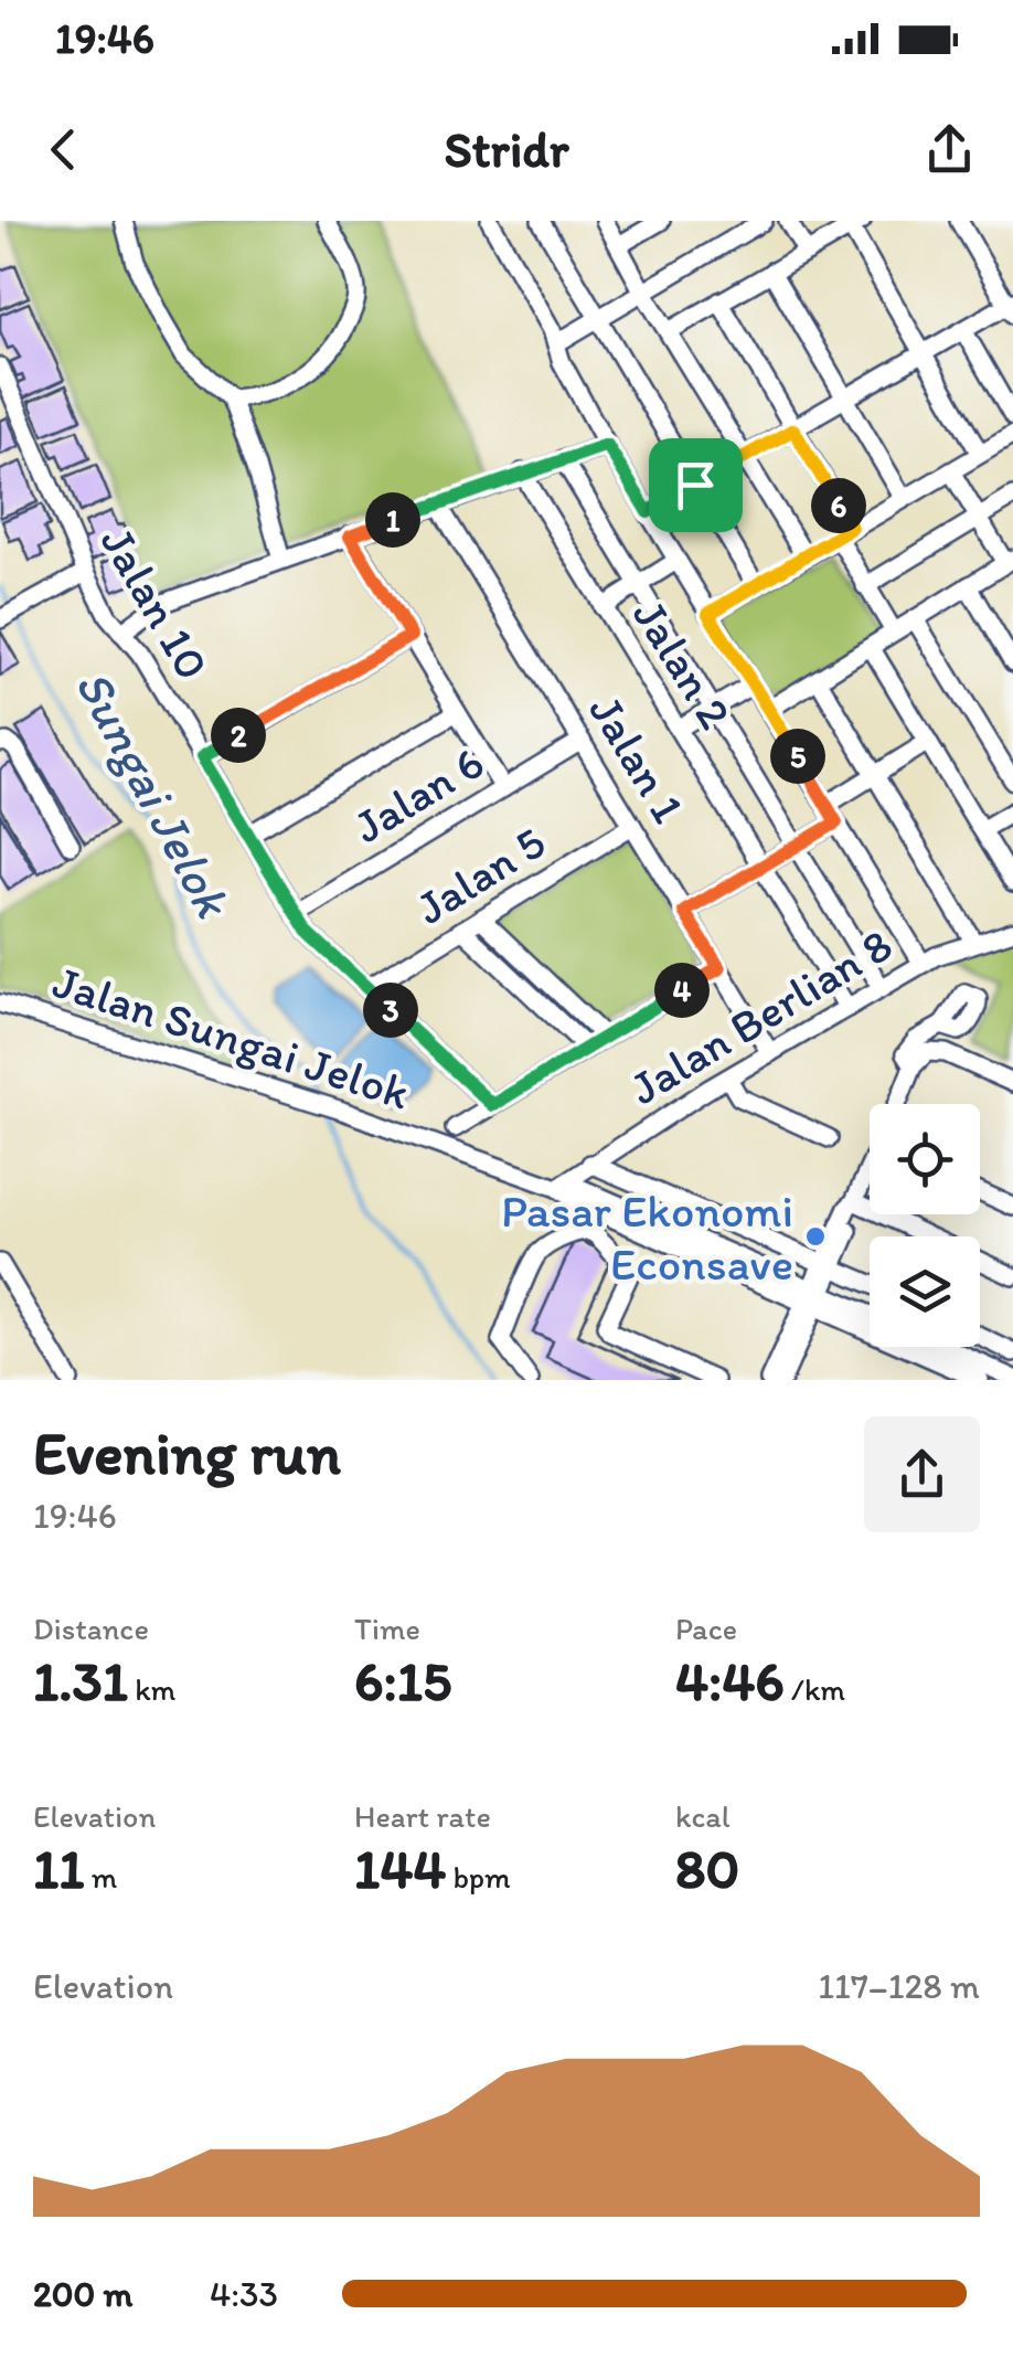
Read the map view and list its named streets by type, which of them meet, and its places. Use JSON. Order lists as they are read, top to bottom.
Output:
{
  "streets": {
    "street": [
      "Jalan 10",
      "Jalan 2",
      "Jalan 1",
      "Jalan 6",
      "Jalan 5",
      "Jalan Berlian 8",
      "Jalan Sungai Jelok"
    ]
  },
  "crossings": [
    ["Jalan 10", "Jalan 6"],
    ["Jalan 10", "Jalan 5"],
    ["Jalan 2", "Jalan Berlian 8"],
    ["Jalan 1", "Jalan 6"],
    ["Jalan 1", "Jalan 5"],
    ["Jalan 1", "Jalan Berlian 8"],
    ["Jalan Berlian 8", "Jalan Sungai Jelok"]
  ],
  "water": ["Sungai Jelok"],
  "places": ["Pasar Ekonomi Econsave"],
  "page": {
    "status": "19:46",
    "header": "Stridr",
    "pins": [
      "6",
      "1",
      "2",
      "5",
      "4",
      "3"
    ],
    "heading": ["Evening run", "19:46"],
    "stats": [
      ["Distance", "1.31 km"],
      ["Time", "6:15"],
      ["Pace", "4:46 /km"],
      ["Elevation", "11 m"],
      ["Heart rate", "144 bpm"],
      ["kcal", "80"]
    ],
    "chart": ["Elevation", "117–128 m"],
    "list": [
      {
        "name": "200 m",
        "note": "4:33"
      }
    ]
  }
}
